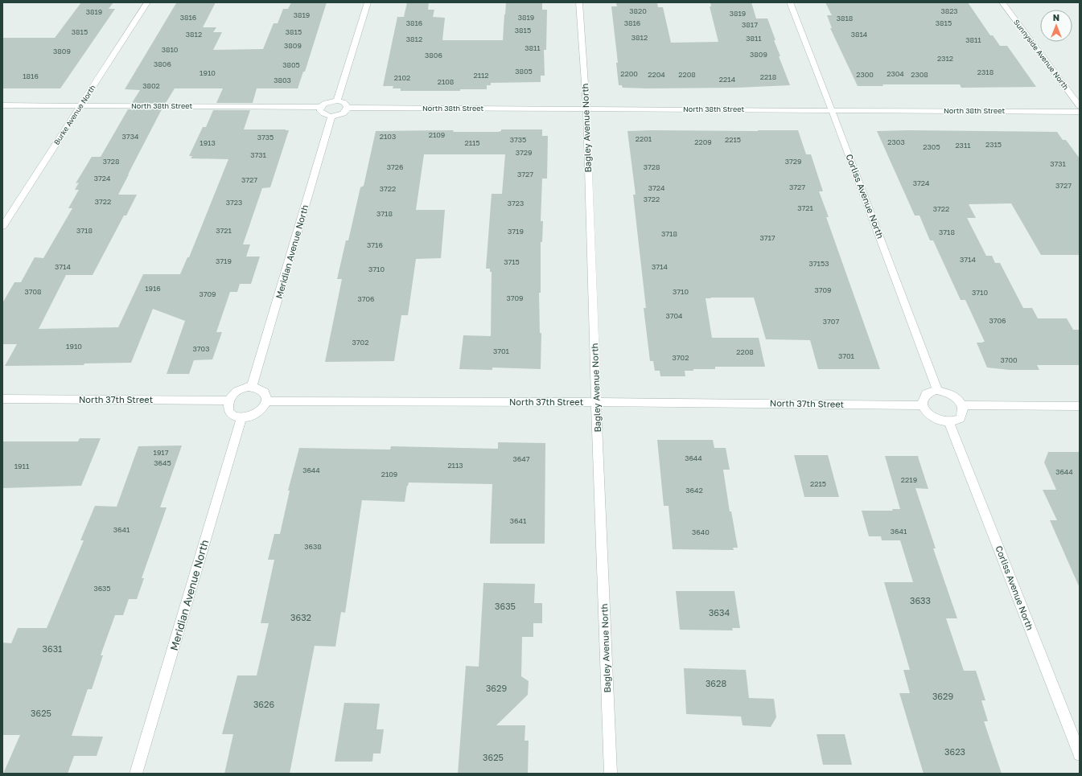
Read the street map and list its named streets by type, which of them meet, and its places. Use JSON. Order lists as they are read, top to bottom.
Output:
{
  "streets": {
    "street": [
      "Sunnyside Avenue North",
      "North 38th Street",
      "Burke Avenue North",
      "Bagley Avenue North",
      "Corliss Avenue North",
      "Meridian Avenue North",
      "North 37th Street"
    ]
  },
  "crossings": [
    ["North 38th Street", "Burke Avenue North"],
    ["North 38th Street", "Bagley Avenue North"],
    ["North 38th Street", "Corliss Avenue North"],
    ["Bagley Avenue North", "North 37th Street"],
    ["Corliss Avenue North", "North 37th Street"],
    ["Meridian Avenue North", "North 37th Street"]
  ],
  "house_numbers": [
    "3820",
    "3823",
    "3819",
    "3819",
    "3819",
    "3816",
    "3819",
    "3818",
    "3816",
    "3816",
    "3815",
    "3817",
    "3815",
    "3815",
    "3815",
    "3812",
    "3814",
    "3812",
    "3811",
    "3812",
    "3811",
    "3809",
    "3811",
    "3810",
    "3809",
    "3809",
    "3806",
    "2312",
    "3806",
    "3805",
    "3805",
    "2318",
    "1910",
    "2200",
    "2304",
    "2204",
    "2208",
    "2300",
    "2308",
    "2112",
    "1816",
    "2218",
    "2102",
    "2214",
    "3803",
    "2108",
    "3802",
    "2109",
    "3734",
    "2103",
    "3735",
    "2201",
    "3735",
    "2215",
    "2209",
    "2303",
    "1913",
    "2115",
    "2315",
    "2311",
    "2305",
    "3729",
    "3731",
    "3728",
    "3729",
    "3731",
    "3726",
    "3728",
    "3727",
    "3724",
    "3727",
    "3724",
    "3727",
    "3727",
    "3724",
    "3722",
    "3722",
    "3722",
    "3723",
    "3723",
    "3721",
    "3722",
    "3718",
    "3718",
    "3721",
    "3719",
    "3718",
    "3718",
    "3717",
    "3716",
    "3714",
    "3719",
    "3715",
    "37153",
    "3714",
    "3714",
    "3710",
    "1916",
    "3709",
    "3708",
    "3710",
    "3710",
    "3709",
    "3709",
    "3706",
    "3704",
    "3706",
    "3707",
    "3702",
    "1910",
    "3703",
    "3701",
    "2208",
    "3701",
    "3702",
    "3700",
    "1917",
    "3644",
    "3647",
    "3645",
    "2113",
    "1911",
    "3644",
    "3644",
    "2109",
    "2219",
    "2215",
    "3642",
    "3641",
    "3641",
    "3641",
    "3640",
    "3638",
    "3635",
    "3633",
    "3635",
    "3634",
    "3632",
    "3631",
    "3628",
    "3629",
    "3629",
    "3626",
    "3625",
    "3623",
    "3625"
  ],
  "north": "top"
}
